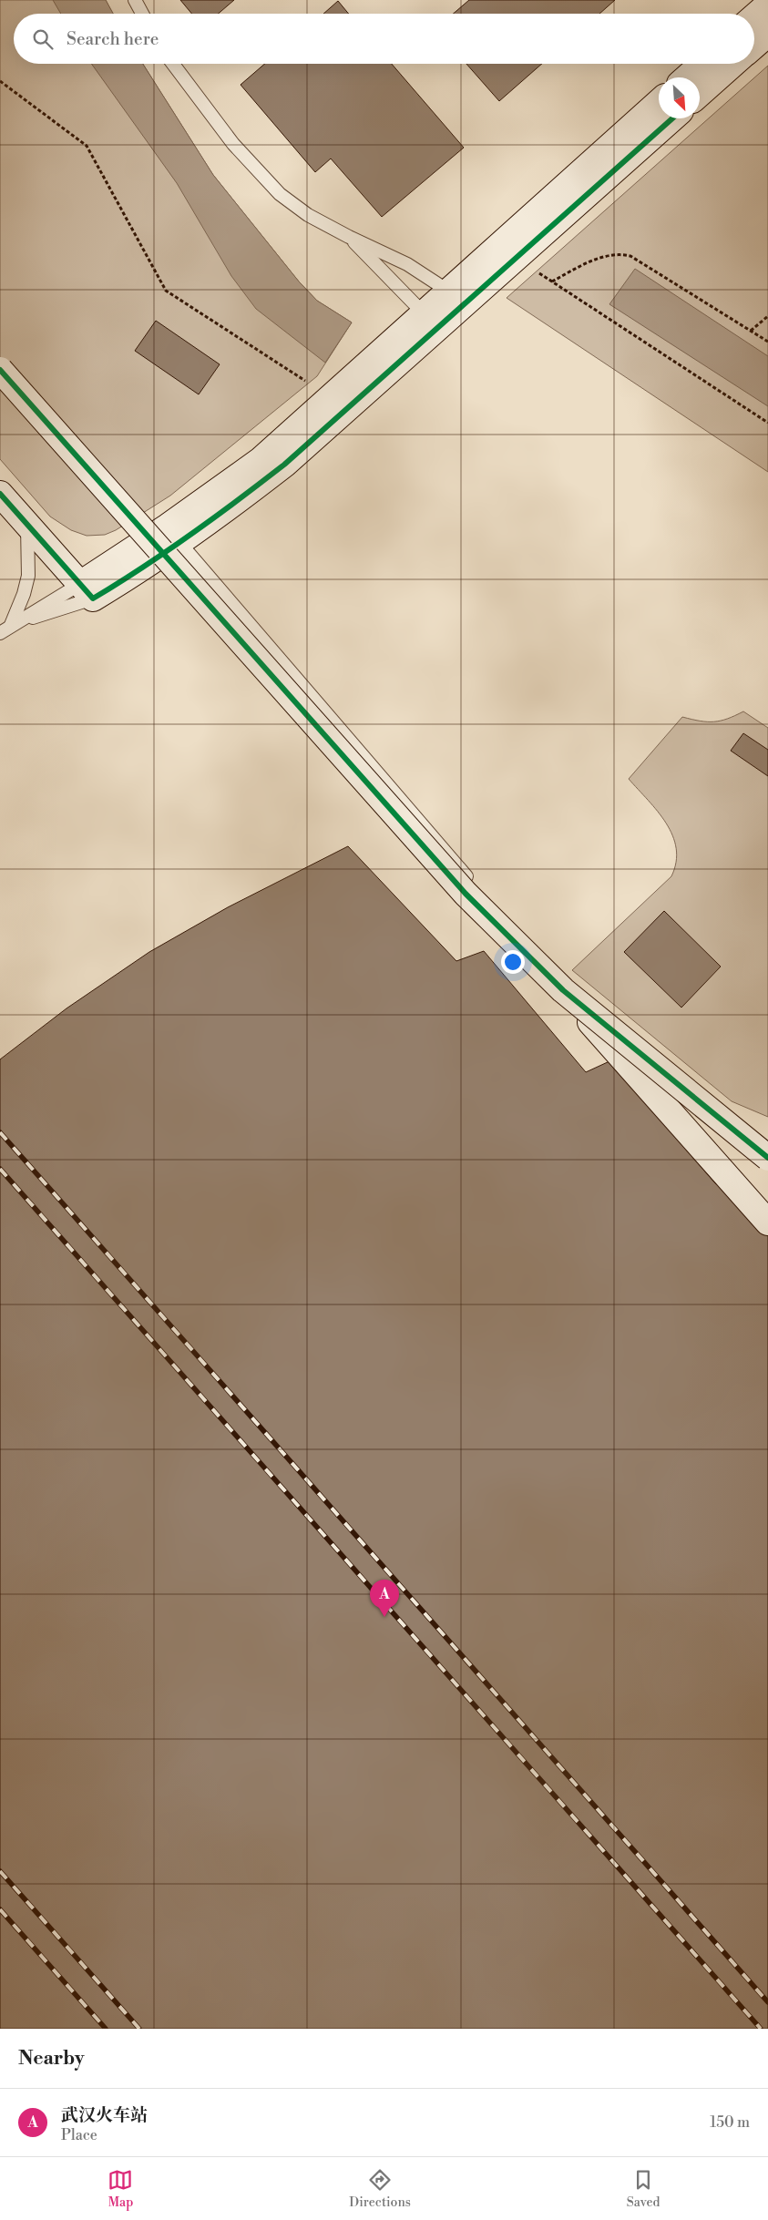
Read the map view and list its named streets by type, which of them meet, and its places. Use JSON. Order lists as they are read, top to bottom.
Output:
{
  "north": "bottom right",
  "page": {
    "search": "Search here",
    "pins": "A",
    "heading": "Nearby",
    "list": [
      {
        "mark": "A",
        "name": "武汉火车站",
        "note": "Place",
        "value": "150 m"
      }
    ],
    "nav": ["Map", "Directions", "Saved"]
  }
}
